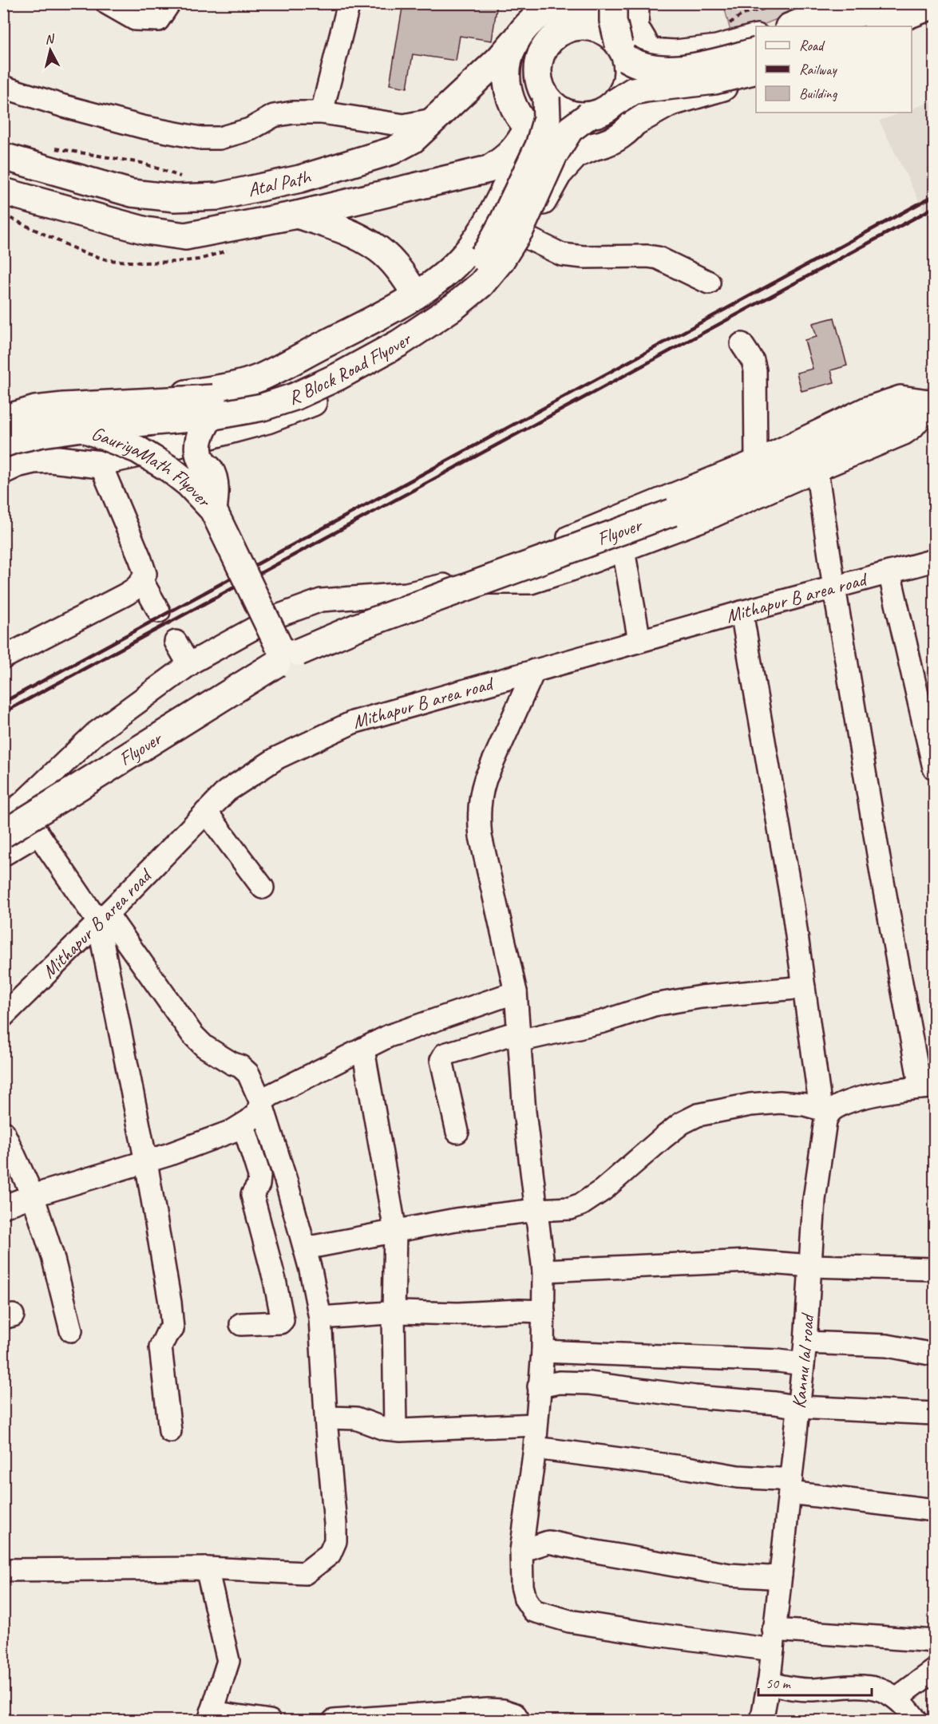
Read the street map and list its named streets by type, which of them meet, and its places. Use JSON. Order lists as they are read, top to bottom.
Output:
{
  "streets": {
    "main road": [
      "Atal Path",
      "R Block Road Flyover",
      "GauriyaMath Flyover",
      "Flyover"
    ],
    "street": ["Mithapur B area road", "Kannu lal road"]
  },
  "crossings": [
    ["Atal Path", "R Block Road Flyover"],
    ["R Block Road Flyover", "GauriyaMath Flyover"],
    ["GauriyaMath Flyover", "Flyover"]
  ],
  "legend": ["Road", "Railway", "Building"],
  "scale_bar": "50 m",
  "north": "top"
}
